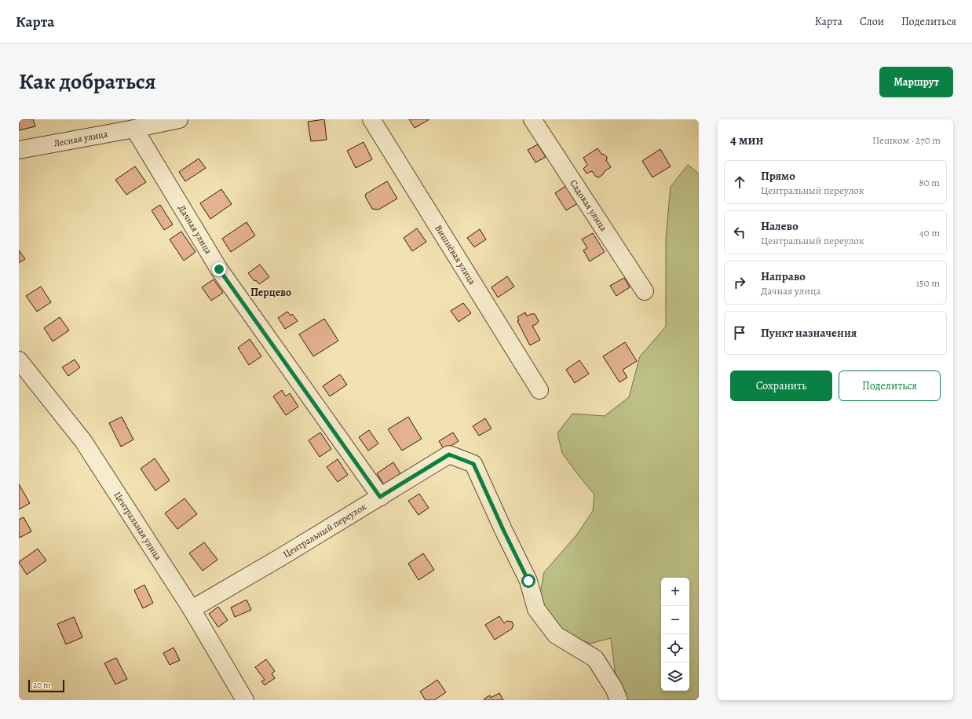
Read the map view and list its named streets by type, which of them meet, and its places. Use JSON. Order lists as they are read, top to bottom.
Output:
{
  "streets": {
    "street": [
      "Лесная улица",
      "Садовая улица",
      "Дачная улица",
      "Вишнёвая улица",
      "Центральная улица",
      "Центральный переулок"
    ]
  },
  "crossings": [
    ["Лесная улица", "Дачная улица"],
    ["Дачная улица", "Центральный переулок"],
    ["Центральная улица", "Центральный переулок"]
  ],
  "districts": ["Перцево"],
  "scale_bar": "20 m",
  "page": {
    "header": "Карта",
    "nav": ["Карта", "Слои", "Поделиться"],
    "title": "Как добраться",
    "buttons": [
      "Маршрут",
      ["Сохранить", "Поделиться"]
    ],
    "heading": ["4 мин", "Пешком · 270 m"],
    "list": [
      ["Прямо", "Центральный переулок", "80 m"],
      ["Налево", "Центральный переулок", "40 m"],
      ["Направо", "Дачная улица", "150 m"],
      "Пункт назначения"
    ],
    "map_buttons": ["+", "−"],
    "scale": "20 m"
  }
}
